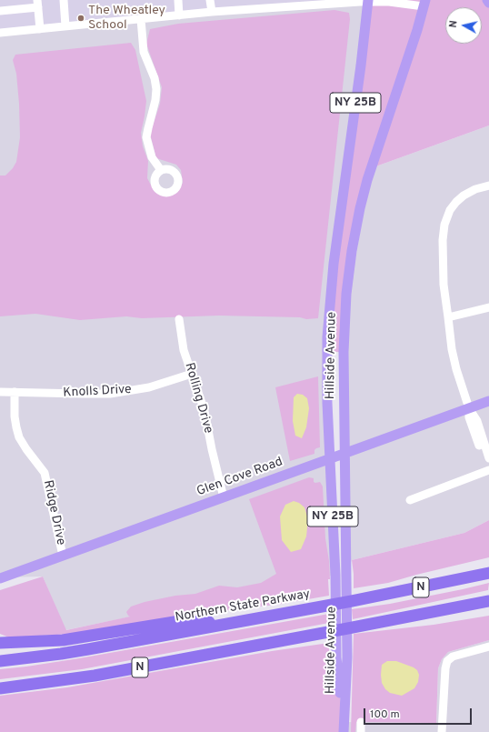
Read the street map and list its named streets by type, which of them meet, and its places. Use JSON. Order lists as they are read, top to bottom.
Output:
{
  "streets": {
    "highway": ["N", "Northern State Parkway"],
    "main road": ["NY 25B", "Hillside Avenue", "Glen Cove Road"],
    "street": ["Knolls Drive", "Rolling Drive", "Ridge Drive"]
  },
  "crossings": [
    ["Hillside Avenue", "Glen Cove Road"],
    ["Knolls Drive", "Rolling Drive"],
    ["Knolls Drive", "Ridge Drive"],
    ["Rolling Drive", "Glen Cove Road"],
    ["Glen Cove Road", "Ridge Drive"]
  ],
  "places": ["The Wheatley School"],
  "scale_bar": "100 m",
  "north": "left"
}
